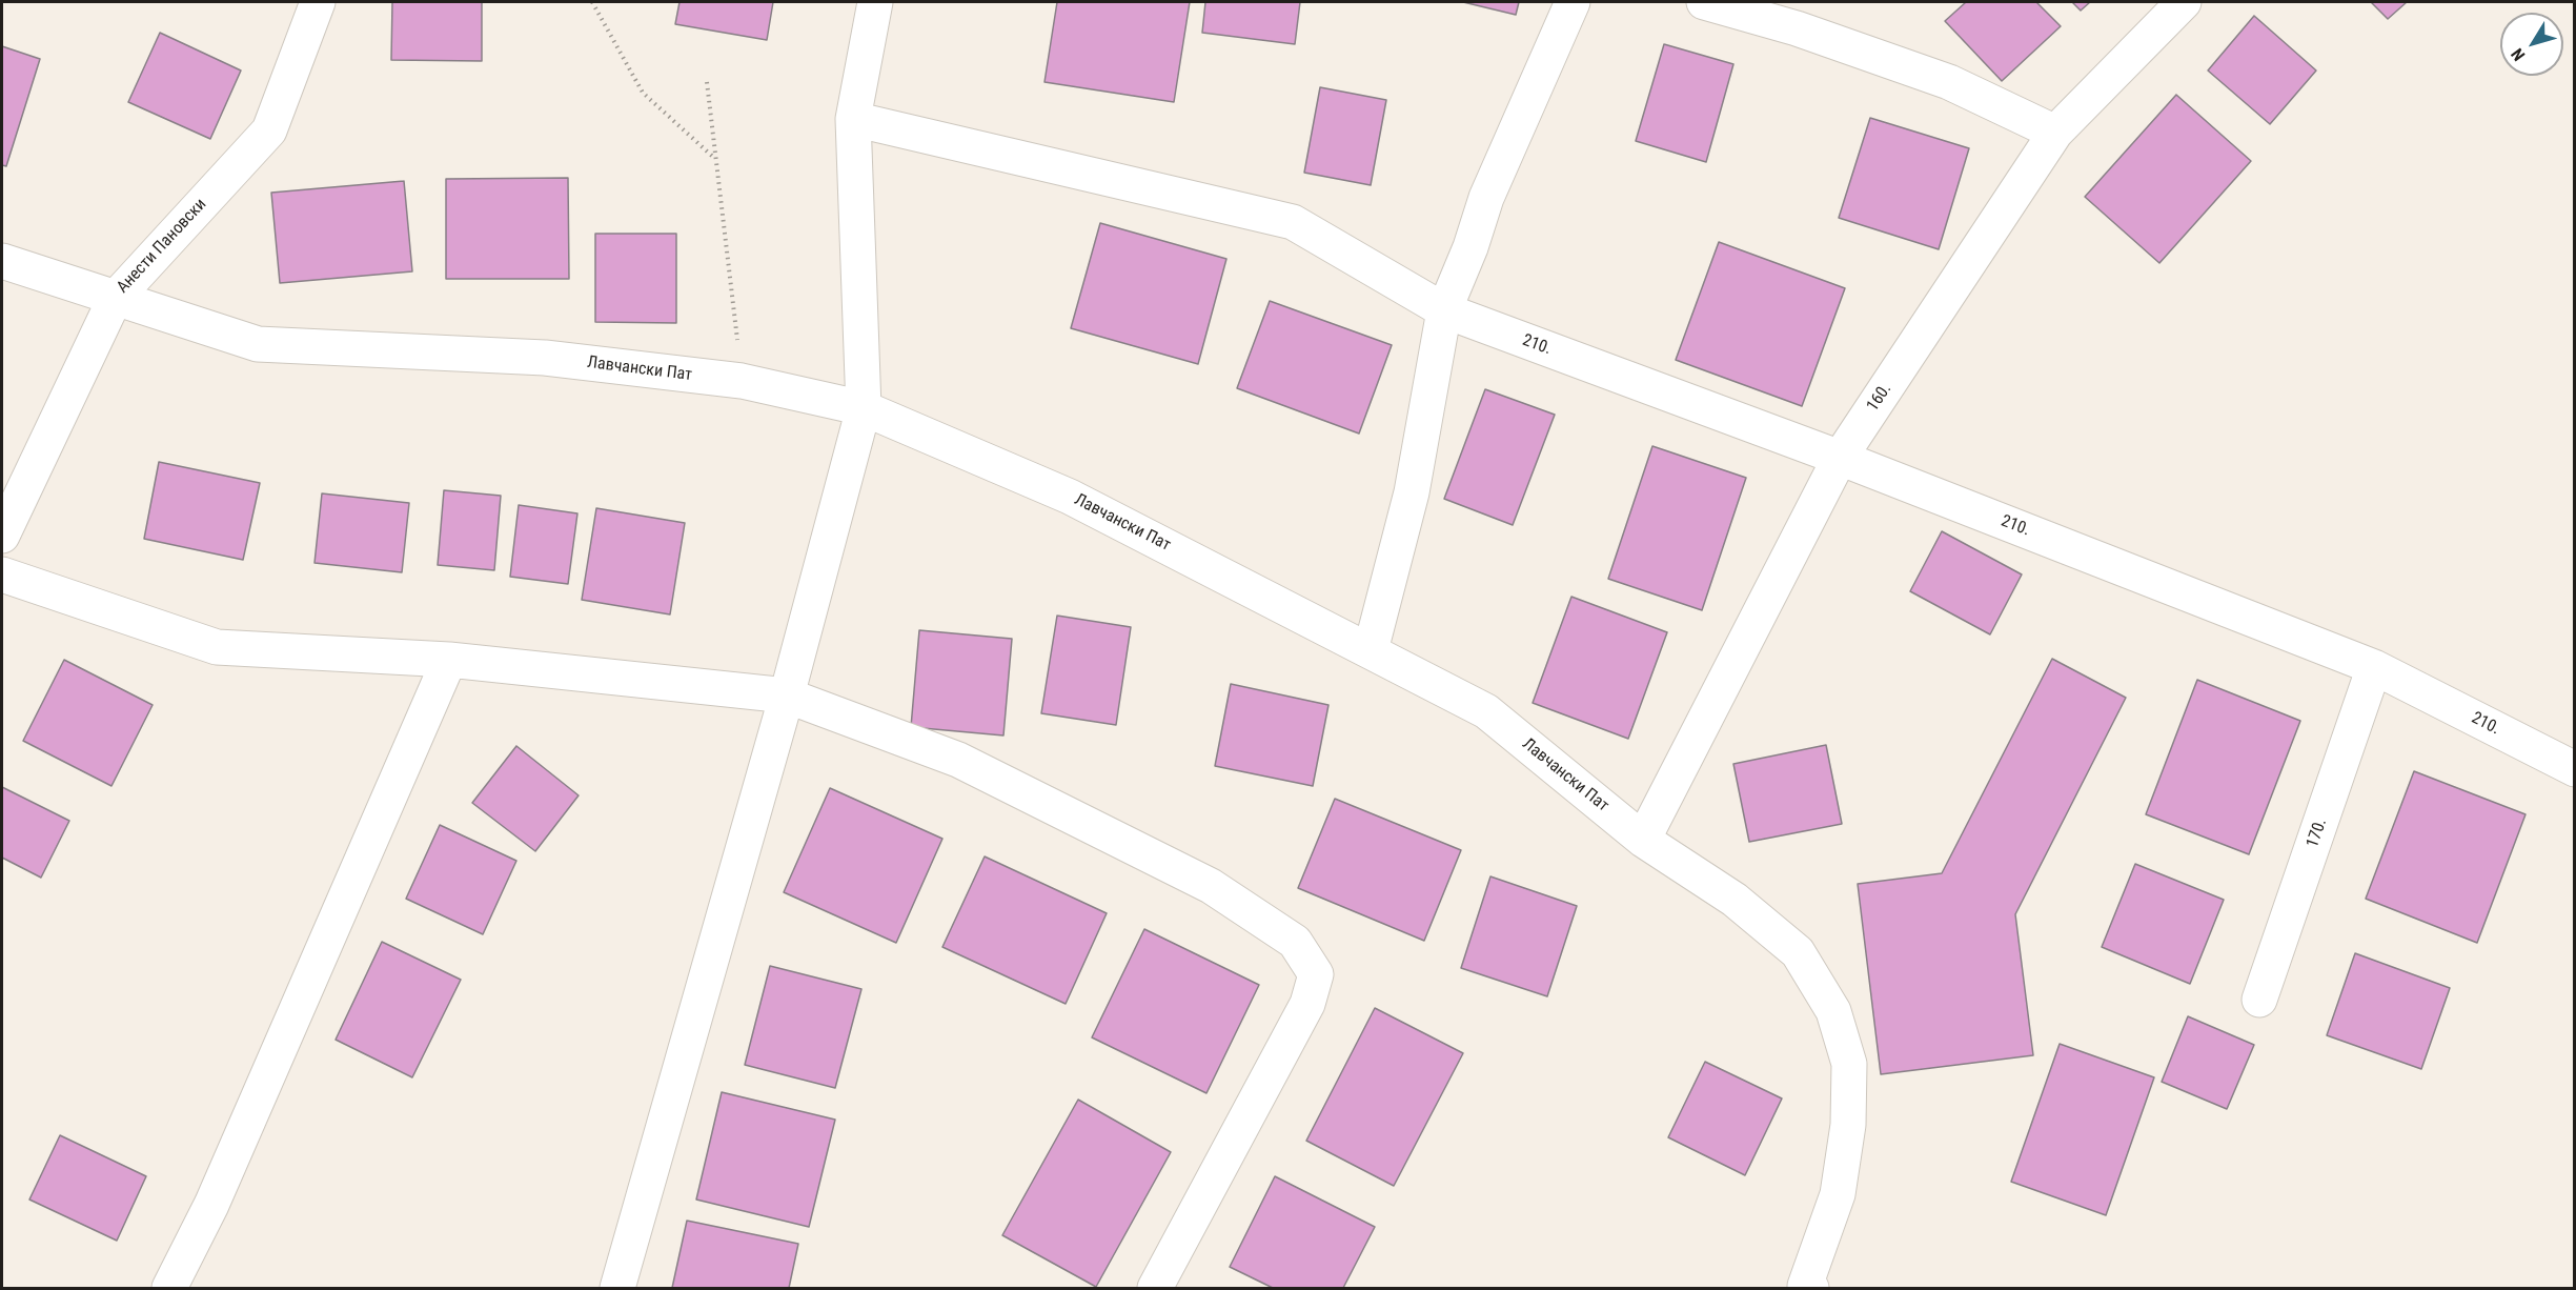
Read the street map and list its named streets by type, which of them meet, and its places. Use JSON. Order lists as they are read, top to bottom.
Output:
{
  "streets": {
    "street": [
      "Анести Пановски",
      "210.",
      "Лавчански Пат",
      "160.",
      "170."
    ]
  },
  "crossings": [
    ["Анести Пановски", "Лавчански Пат"],
    ["210.", "160."],
    ["210.", "170."],
    ["Лавчански Пат", "160."]
  ],
  "north": "bottom left"
}
